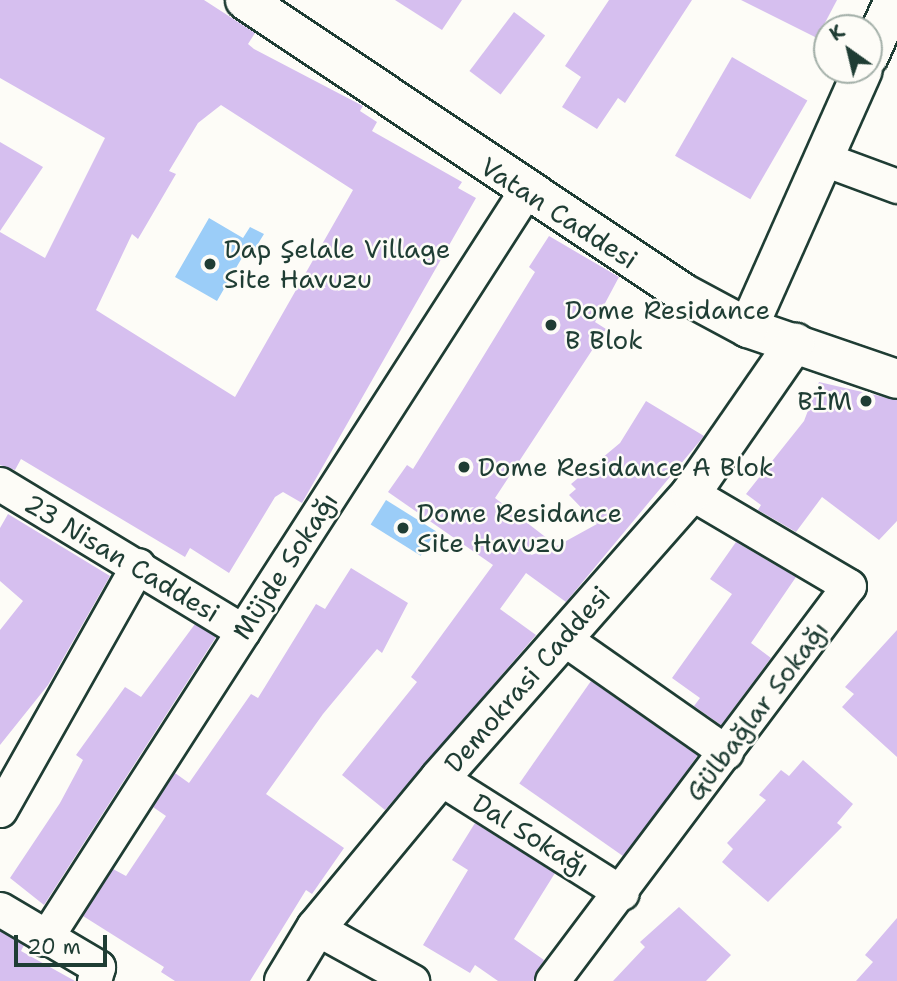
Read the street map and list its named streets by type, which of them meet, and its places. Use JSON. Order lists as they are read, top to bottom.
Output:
{
  "streets": {
    "street": [
      "Vatan Caddesi",
      "23 Nisan Caddesi",
      "Müjde Sokağı",
      "Demokrasi Caddesi",
      "Gülbağlar Sokağı",
      "Dal Sokağı"
    ]
  },
  "crossings": [
    ["Vatan Caddesi", "Müjde Sokağı"],
    ["Vatan Caddesi", "Demokrasi Caddesi"],
    ["23 Nisan Caddesi", "Müjde Sokağı"],
    ["Demokrasi Caddesi", "Gülbağlar Sokağı"],
    ["Demokrasi Caddesi", "Dal Sokağı"],
    ["Gülbağlar Sokağı", "Dal Sokağı"]
  ],
  "places": [
    "Dap Şelale Village Site Havuzu",
    "Dome Residance B Blok",
    "BİM",
    "Dome Residance A Blok",
    "Dome Residance Site Havuzu"
  ],
  "scale_bar": "20 m",
  "north": "top left"
}
